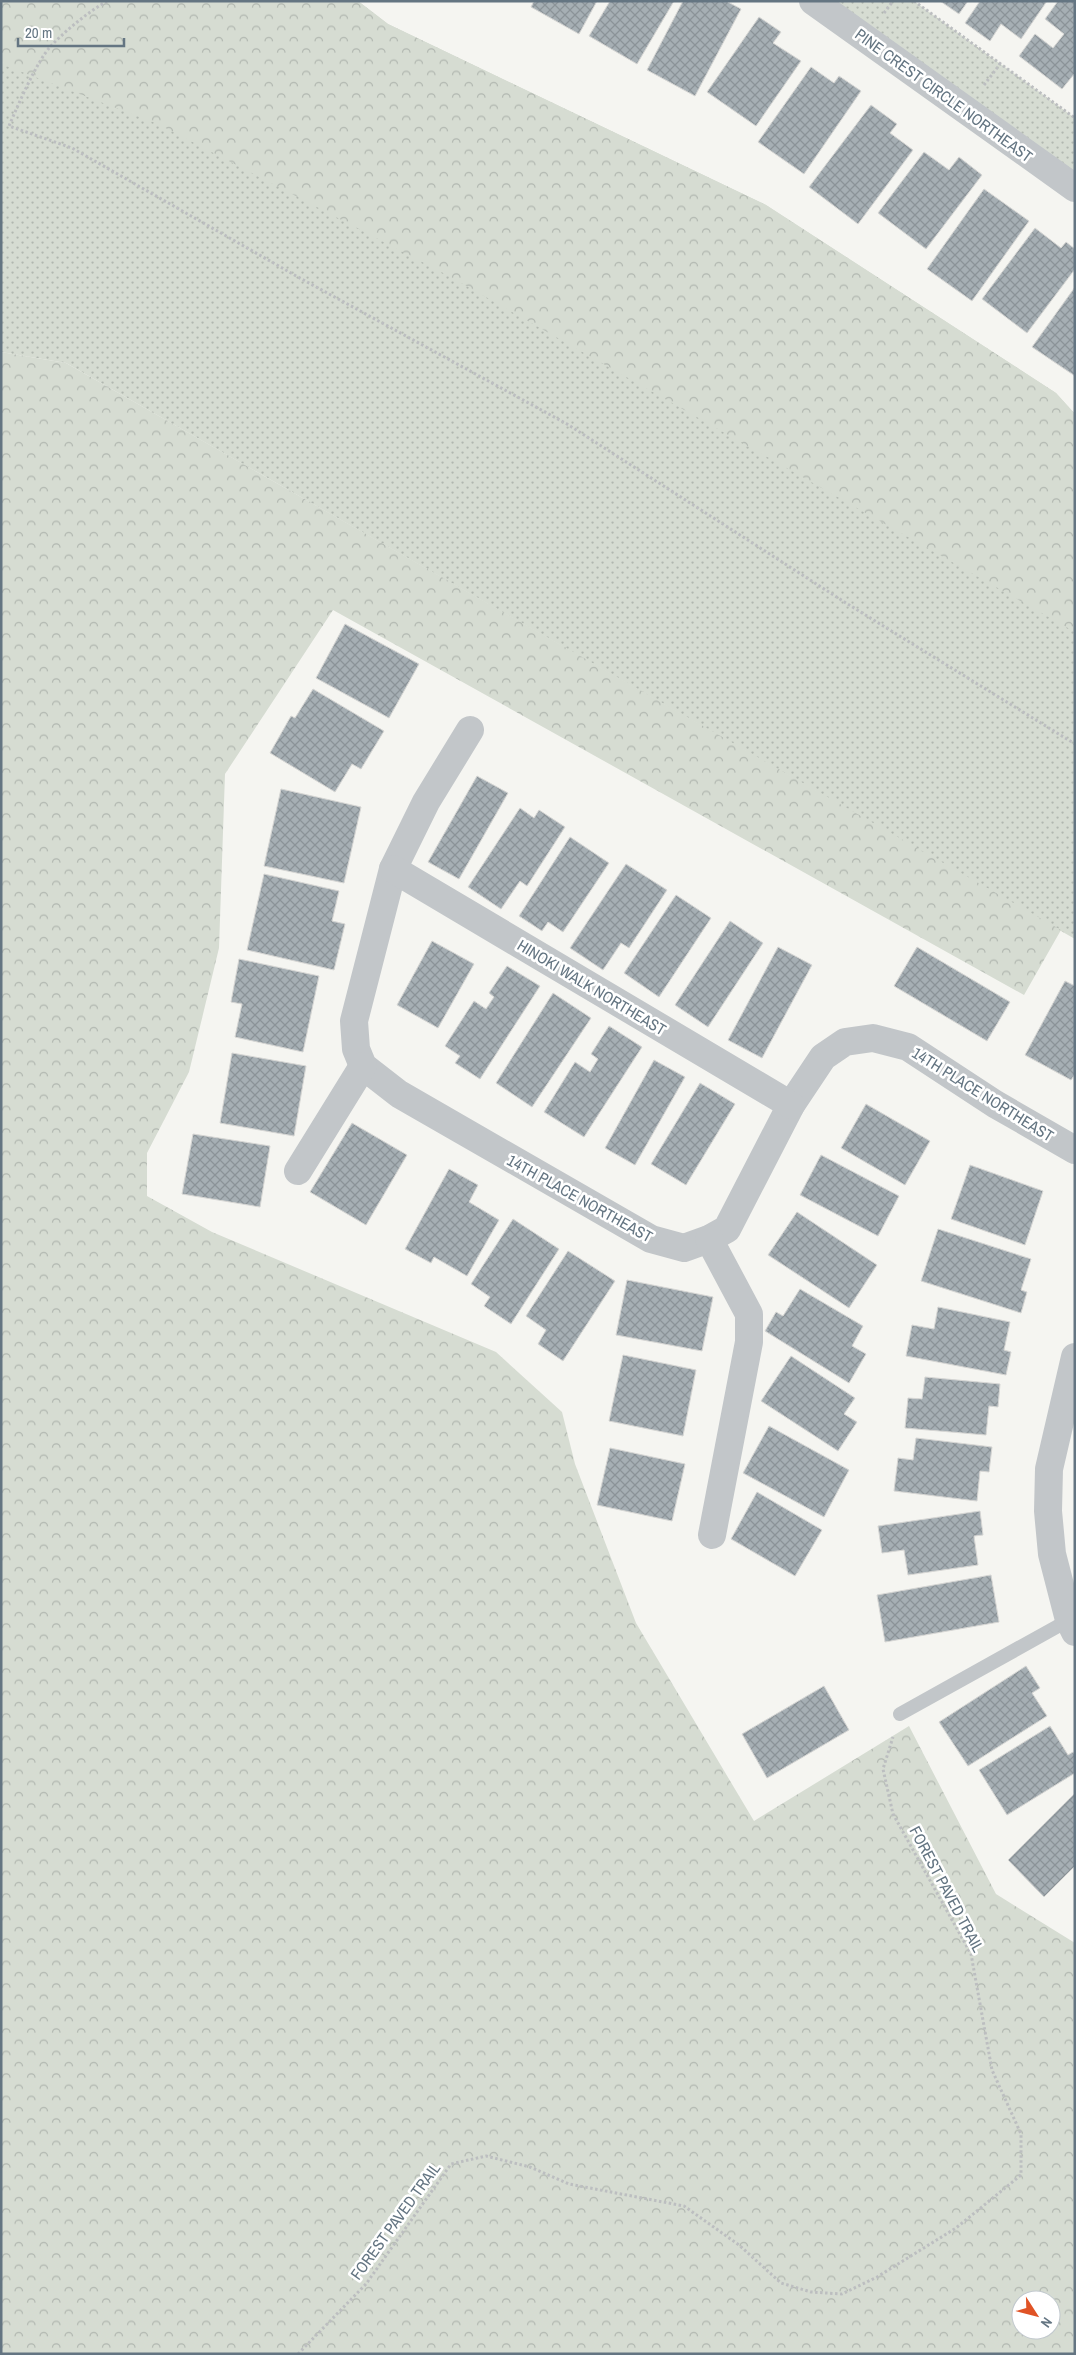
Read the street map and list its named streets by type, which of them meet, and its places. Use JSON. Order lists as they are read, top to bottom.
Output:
{
  "streets": {
    "street": ["PINE CREST CIRCLE NORTHEAST", "HINOKI WALK NORTHEAST", "14TH PLACE NORTHEAST"],
    "path": ["FOREST PAVED TRAIL"]
  },
  "crossings": [
    ["HINOKI WALK NORTHEAST", "14TH PLACE NORTHEAST"]
  ],
  "scale_bar": "20 m",
  "north": "bottom right"
}
